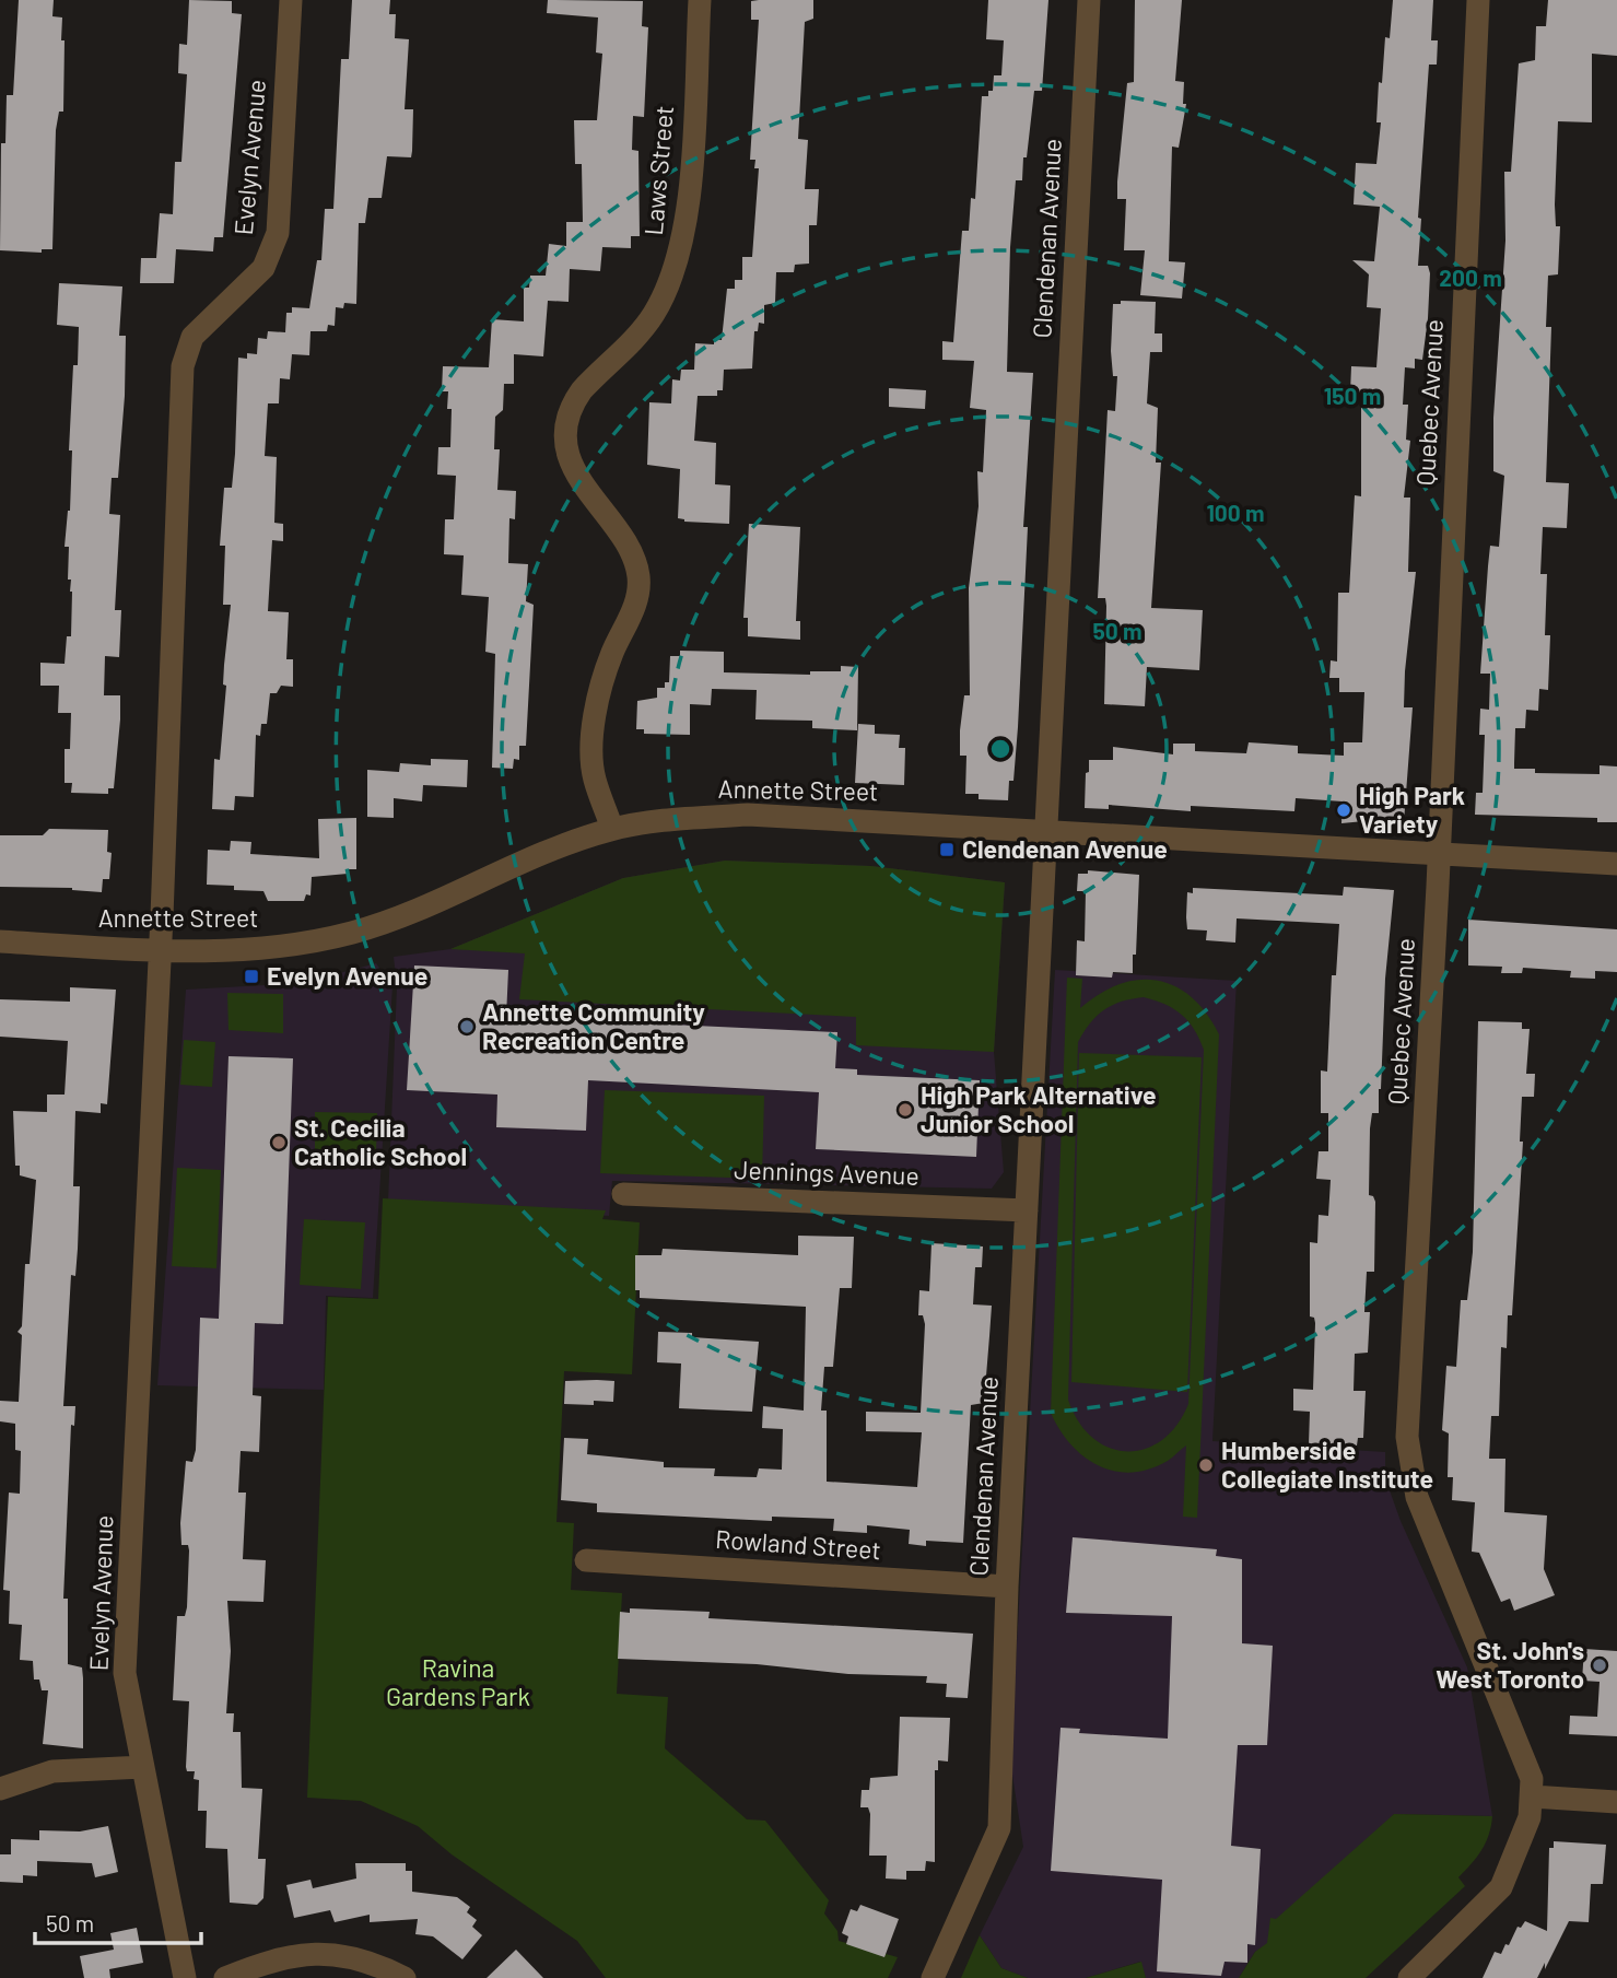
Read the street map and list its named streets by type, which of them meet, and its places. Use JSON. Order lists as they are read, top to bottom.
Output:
{
  "streets": {
    "street": [
      "Evelyn Avenue",
      "Laws Street",
      "Clendenan Avenue",
      "Quebec Avenue",
      "Annette Street",
      "Jennings Avenue",
      "Rowland Street"
    ]
  },
  "crossings": [
    ["Evelyn Avenue", "Annette Street"],
    ["Laws Street", "Annette Street"],
    ["Clendenan Avenue", "Annette Street"],
    ["Clendenan Avenue", "Jennings Avenue"],
    ["Clendenan Avenue", "Rowland Street"],
    ["Quebec Avenue", "Annette Street"]
  ],
  "parks": ["Ravina Gardens Park"],
  "places": {
    "other": [
      "High Park Variety",
      "Annette Community Recreation Centre",
      "High Park Alternative Junior School",
      "St. Cecilia Catholic School",
      "Humberside Collegiate Institute",
      "St. John's West Toronto"
    ],
    "transit": ["Clendenan Avenue", "Evelyn Avenue"]
  },
  "scale_bar": "50 m",
  "rings": [
    "200 m",
    "150 m",
    "100 m",
    "50 m"
  ]
}
